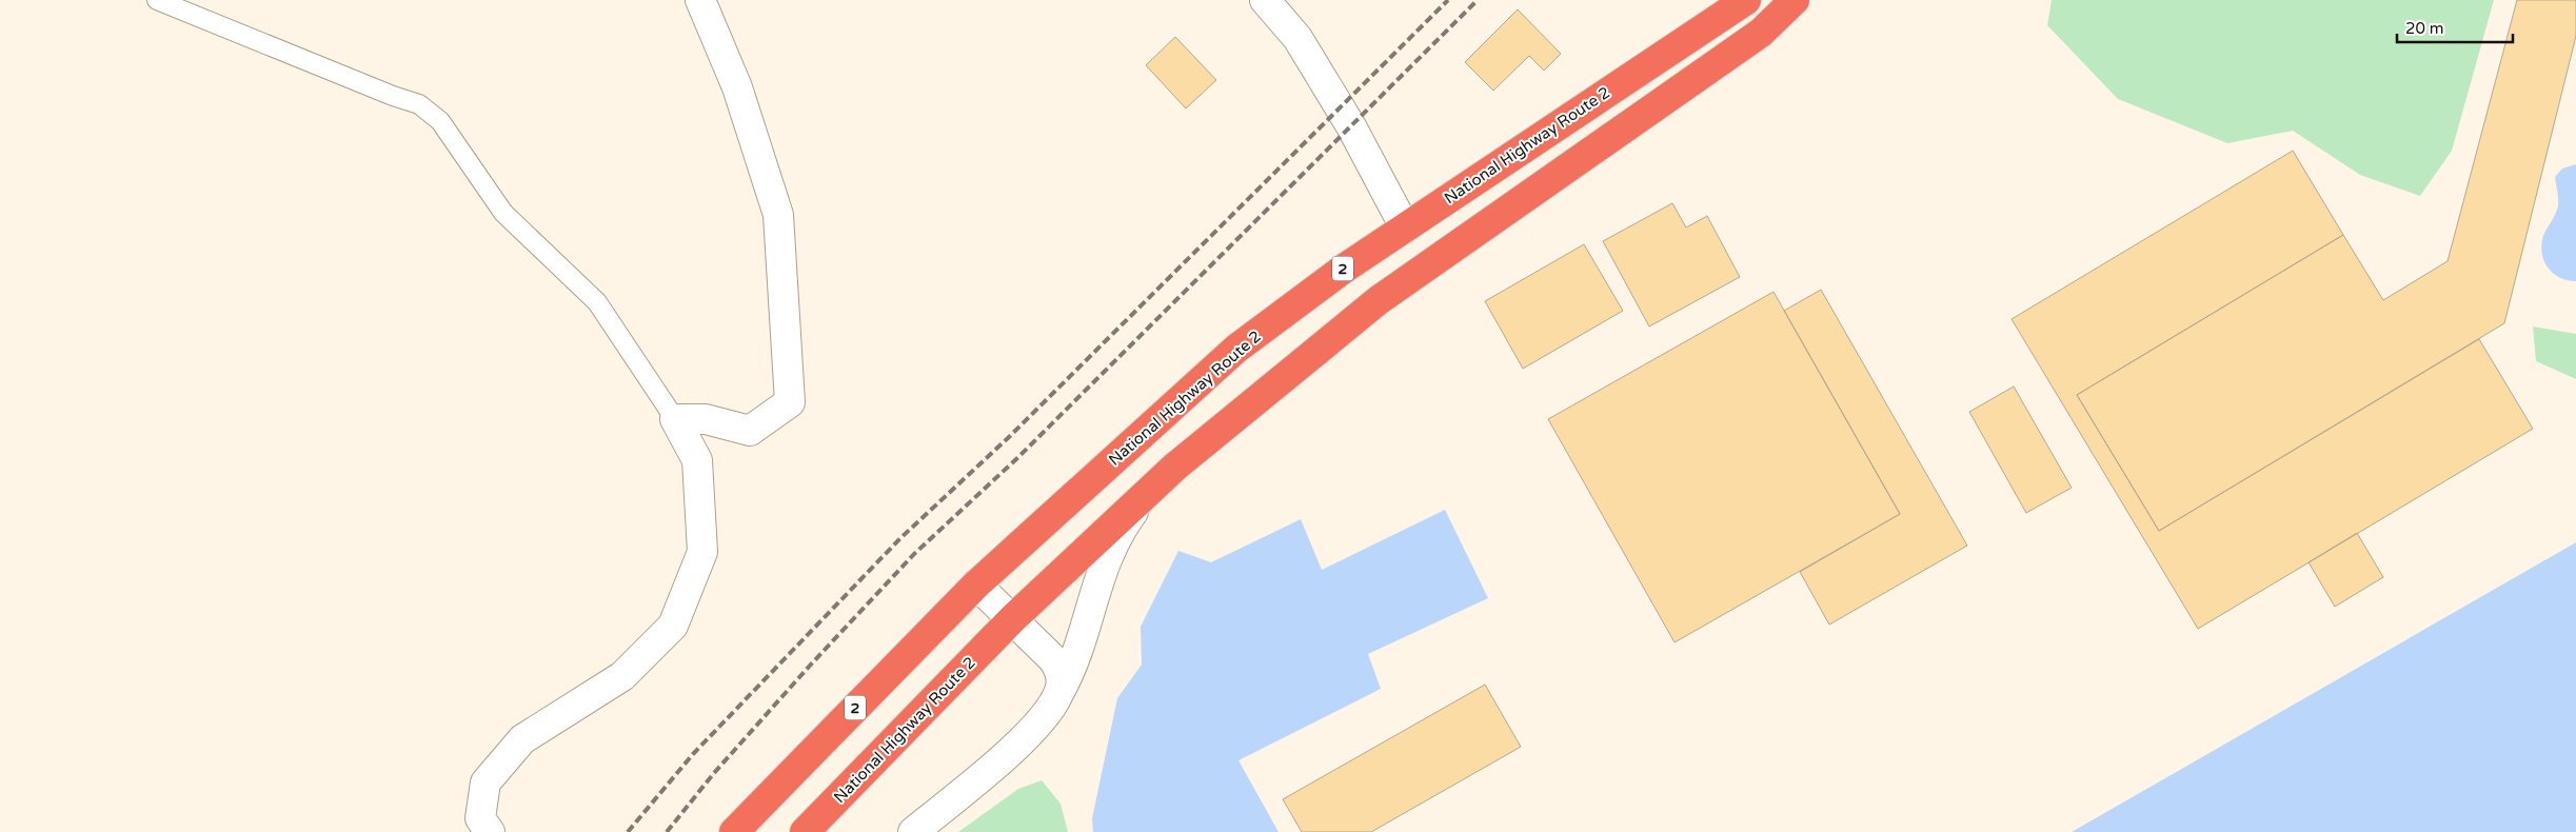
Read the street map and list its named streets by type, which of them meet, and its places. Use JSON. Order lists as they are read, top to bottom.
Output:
{
  "streets": {
    "highway": ["National Highway Route 2", "2"]
  },
  "scale_bar": "20 m"
}
